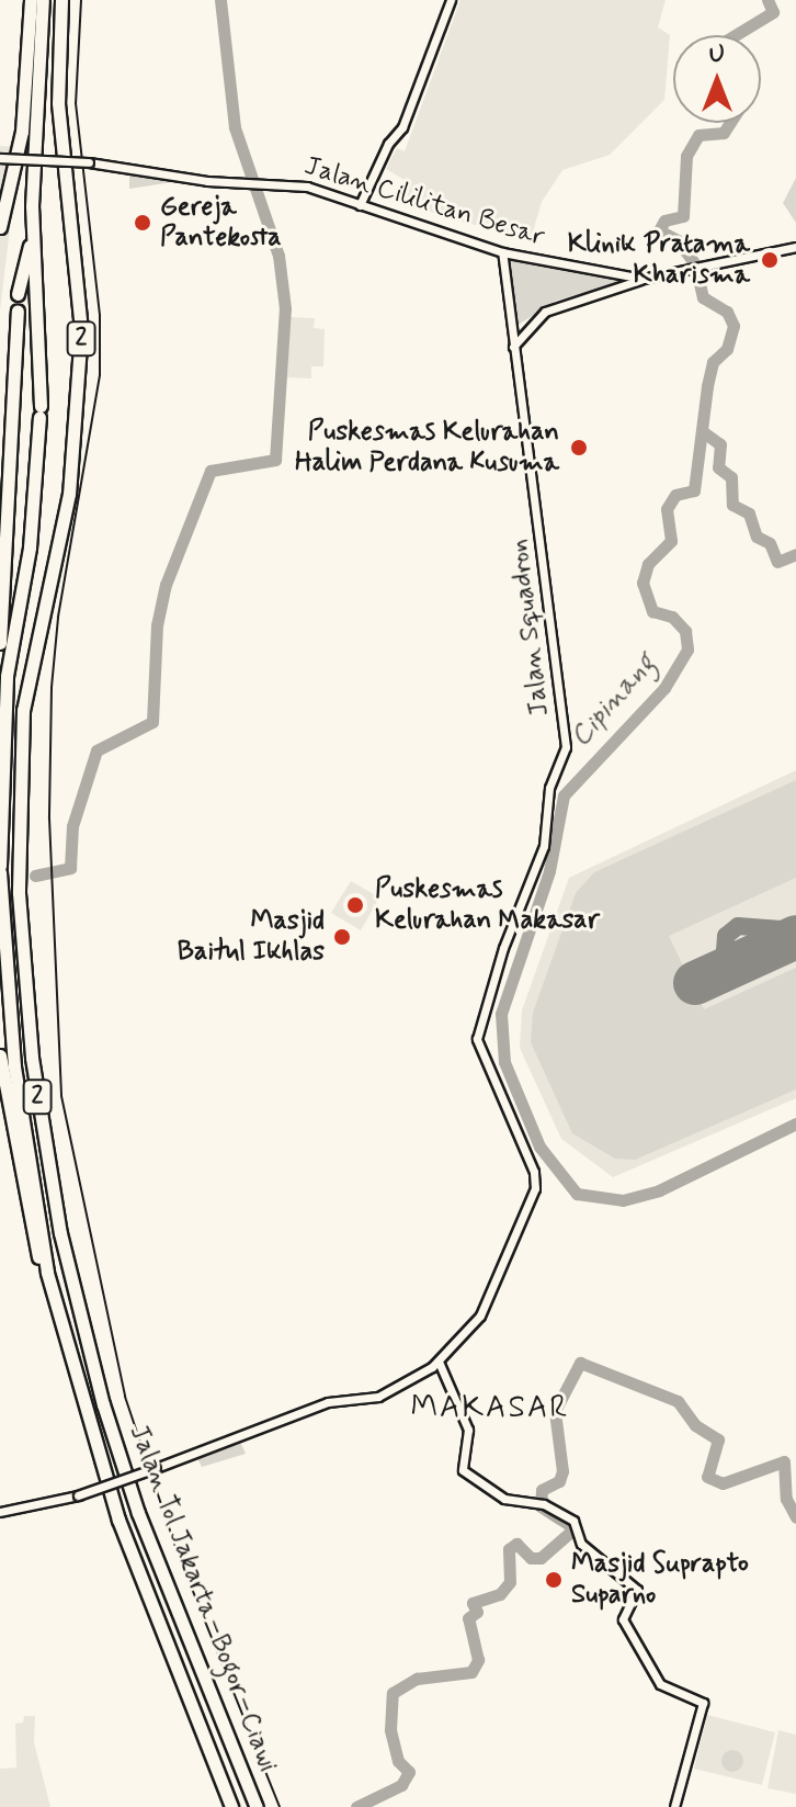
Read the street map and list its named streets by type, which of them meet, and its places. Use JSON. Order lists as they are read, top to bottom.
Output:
{
  "streets": {
    "highway": ["2", "Jalan Tol Jakarta–Bogor–Ciawi"],
    "street": ["Jalan Cililitan Besar", "Jalan Squadron"]
  },
  "crossings": [
    ["Jalan Cililitan Besar", "Jalan Squadron"]
  ],
  "districts": ["MAKASAR"],
  "water": ["Cipinang"],
  "places": [
    "Gereja Pantekosta",
    "Klinik Pratama Kharisma",
    "Puskesmas Kelurahan Halim Perdana Kusuma",
    "Puskesmas Kelurahan Makasar",
    "Masjid Baitul Ikhlas",
    "Masjid Suprapto Suparno"
  ],
  "north": "top"
}
